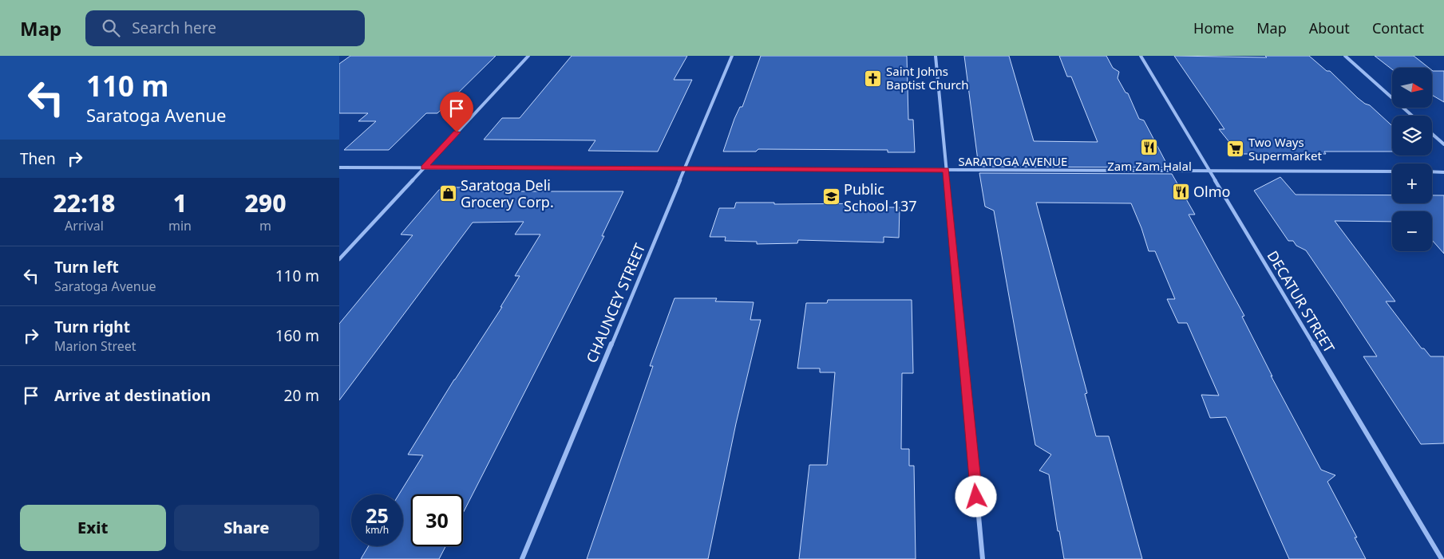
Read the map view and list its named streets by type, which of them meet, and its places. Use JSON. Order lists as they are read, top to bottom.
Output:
{
  "streets": {
    "street": ["SARATOGA AVENUE", "DECATUR STREET", "CHAUNCEY STREET"]
  },
  "crossings": [
    ["SARATOGA AVENUE", "DECATUR STREET"],
    ["SARATOGA AVENUE", "CHAUNCEY STREET"]
  ],
  "places": {
    "church": ["Saint Johns Baptist Church"],
    "restaurant": ["Zam Zam Halal", "Olmo"],
    "supermarket": ["Two Ways Supermarket"],
    "shop": ["Saratoga Deli Grocery Corp."],
    "school or university": ["Public School 137"]
  },
  "north": "right",
  "page": {
    "header": "Map",
    "search": "Search here",
    "nav": [
      "Home",
      "Map",
      "About",
      "Contact"
    ],
    "turn": ["110 m", "Saratoga Avenue"],
    "map_buttons": ["+", "−"],
    "then": "Then",
    "eta": [
      "22:18",
      "Arrival",
      "1",
      "min",
      "290",
      "m"
    ],
    "list": [
      {
        "name": "Turn left",
        "note": "Saratoga Avenue",
        "value": "110 m"
      },
      {
        "name": "Turn right",
        "note": "Marion Street",
        "value": "160 m"
      },
      {
        "name": "Arrive at destination",
        "value": "20 m"
      }
    ],
    "speed": "25 km/h",
    "limit": "30",
    "buttons": ["Exit", "Share"]
  }
}
